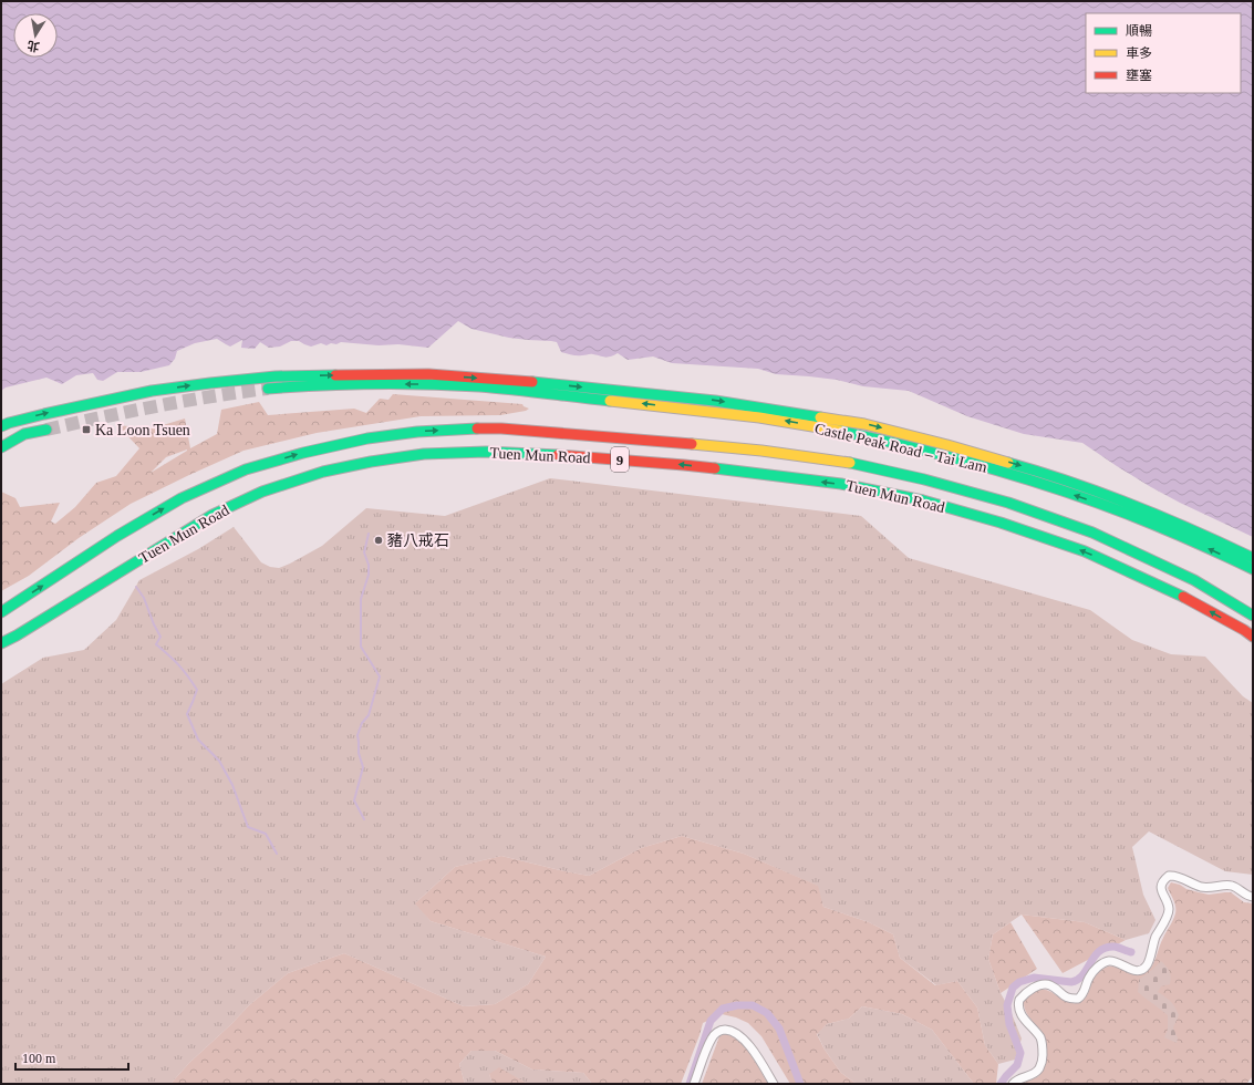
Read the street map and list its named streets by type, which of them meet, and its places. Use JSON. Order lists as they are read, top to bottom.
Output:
{
  "streets": {
    "main road": ["Castle Peak Road – Tai Lam", "Tuen Mun Road", "9"]
  },
  "places": {
    "transit": ["Ka Loon Tsuen"],
    "other": ["豬八戒石"]
  },
  "legend": ["順暢", "車多", "壅塞"],
  "scale_bar": "100 m",
  "north": "bottom"
}
